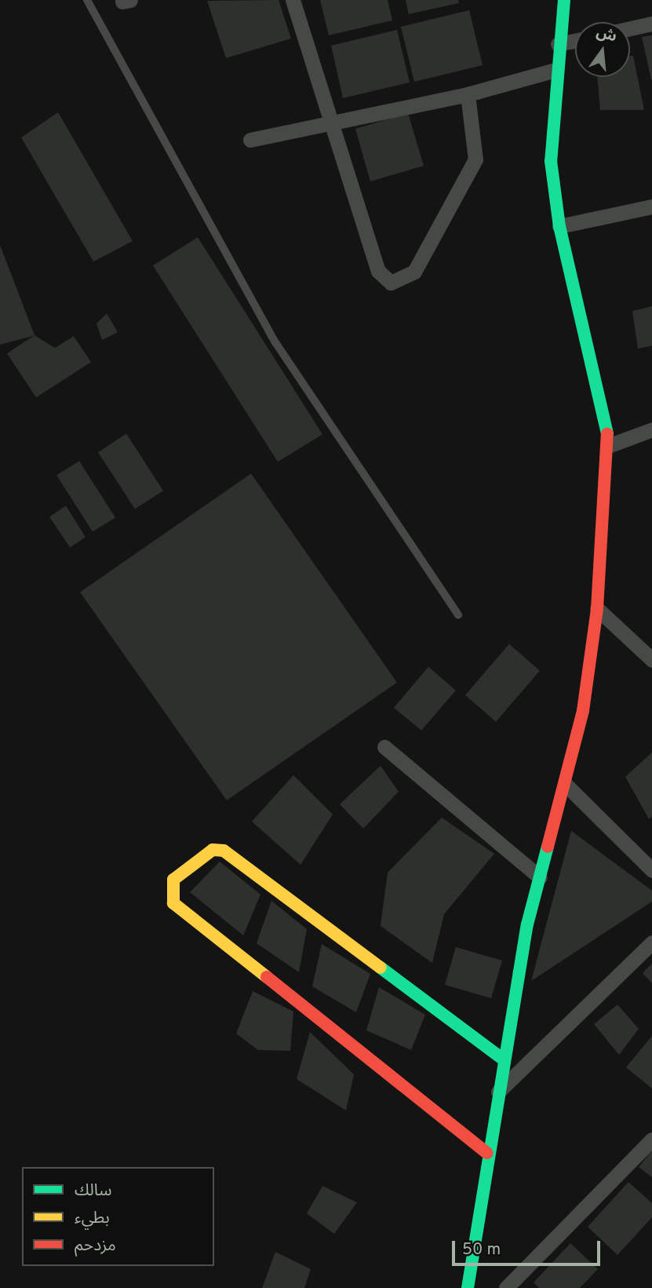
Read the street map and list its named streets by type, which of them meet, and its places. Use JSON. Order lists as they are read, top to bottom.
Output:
{
  "legend": ["سالك", "بطيء", "مزدحم"],
  "scale_bar": "50 m",
  "north": "top"
}
